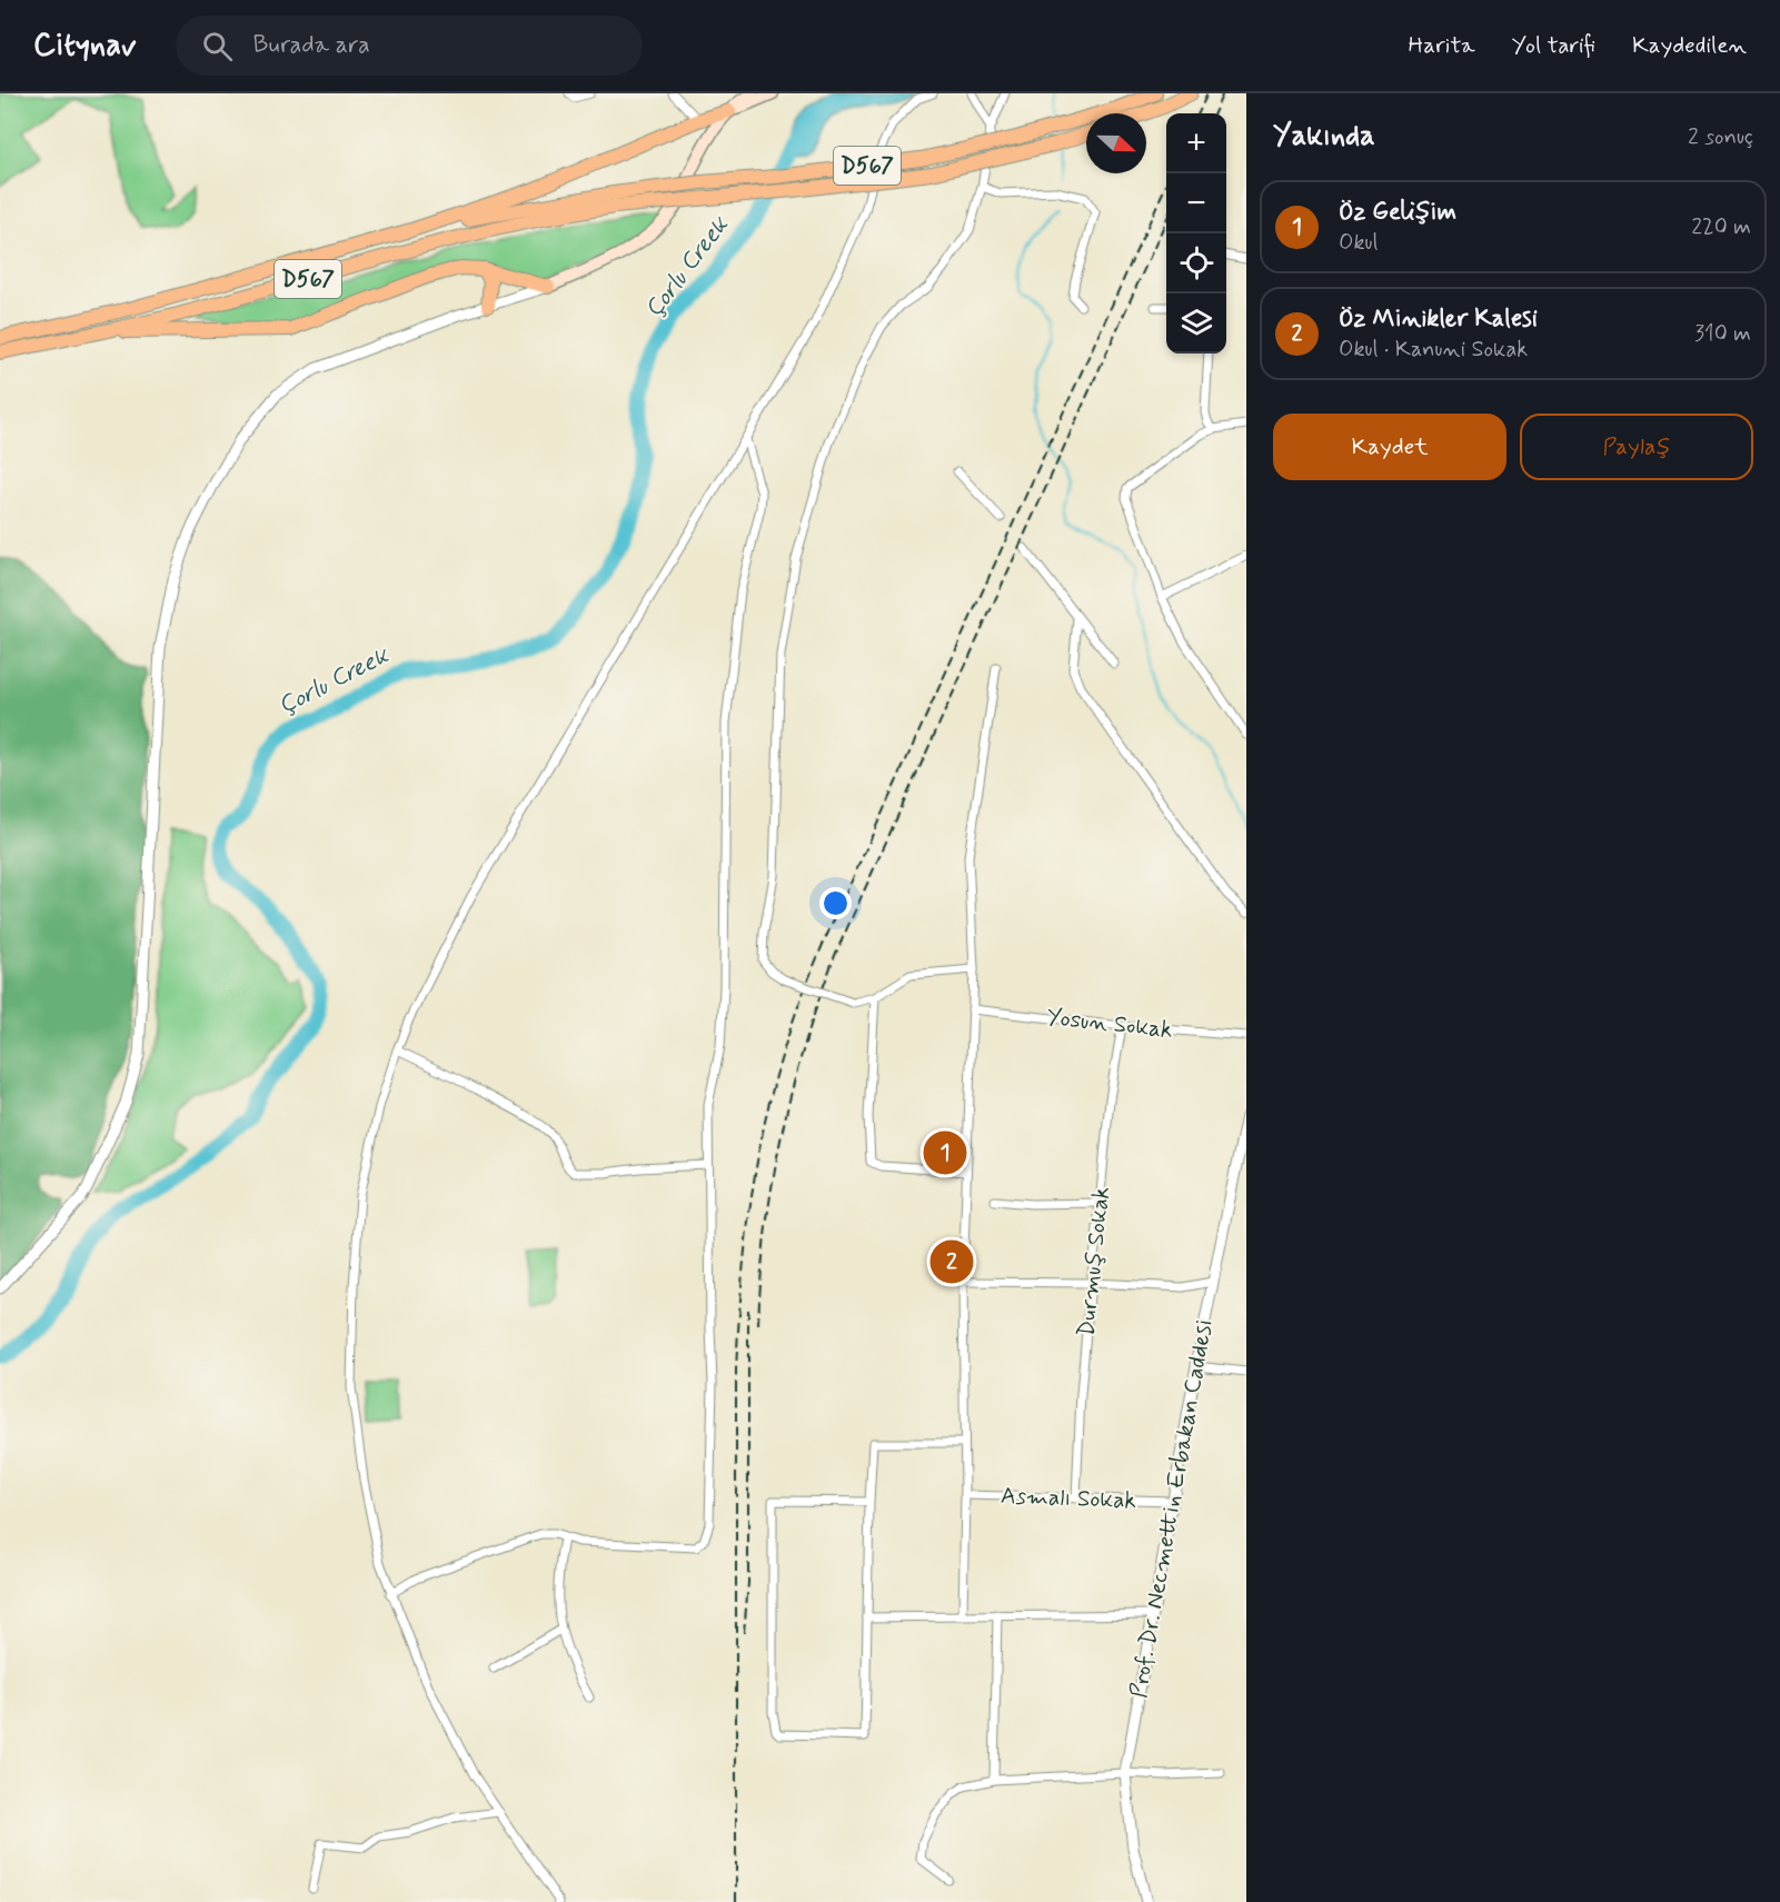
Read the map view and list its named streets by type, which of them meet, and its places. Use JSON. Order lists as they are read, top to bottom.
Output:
{
  "streets": {
    "highway": ["D567"],
    "street": [
      "Yosun Sokak",
      "Durmuş Sokak",
      "Asmalı Sokak",
      "Prof. Dr. Necmettin Erbakan Caddesi"
    ]
  },
  "crossings": [
    ["Yosun Sokak", "Durmuş Sokak"],
    ["Durmuş Sokak", "Asmalı Sokak"],
    ["Asmalı Sokak", "Prof. Dr. Necmettin Erbakan Caddesi"]
  ],
  "water": ["Çorlu Creek"],
  "north": "right",
  "page": {
    "header": "Citynav",
    "search": "Burada ara",
    "nav": ["Harita", "Yol tarifi", "Kaydedilen"],
    "heading": ["Yakında", "2 sonuç"],
    "map_buttons": ["+", "−"],
    "list": [
      {
        "mark": "1",
        "name": "Öz Gelişim",
        "note": "Okul",
        "value": "220 m"
      },
      {
        "mark": "2",
        "name": "Öz Minikler Kalesi",
        "note": "Okul · Kanuni Sokak",
        "value": "310 m"
      }
    ],
    "buttons": ["Kaydet", "Paylaş"],
    "pins": ["1", "2"]
  }
}
